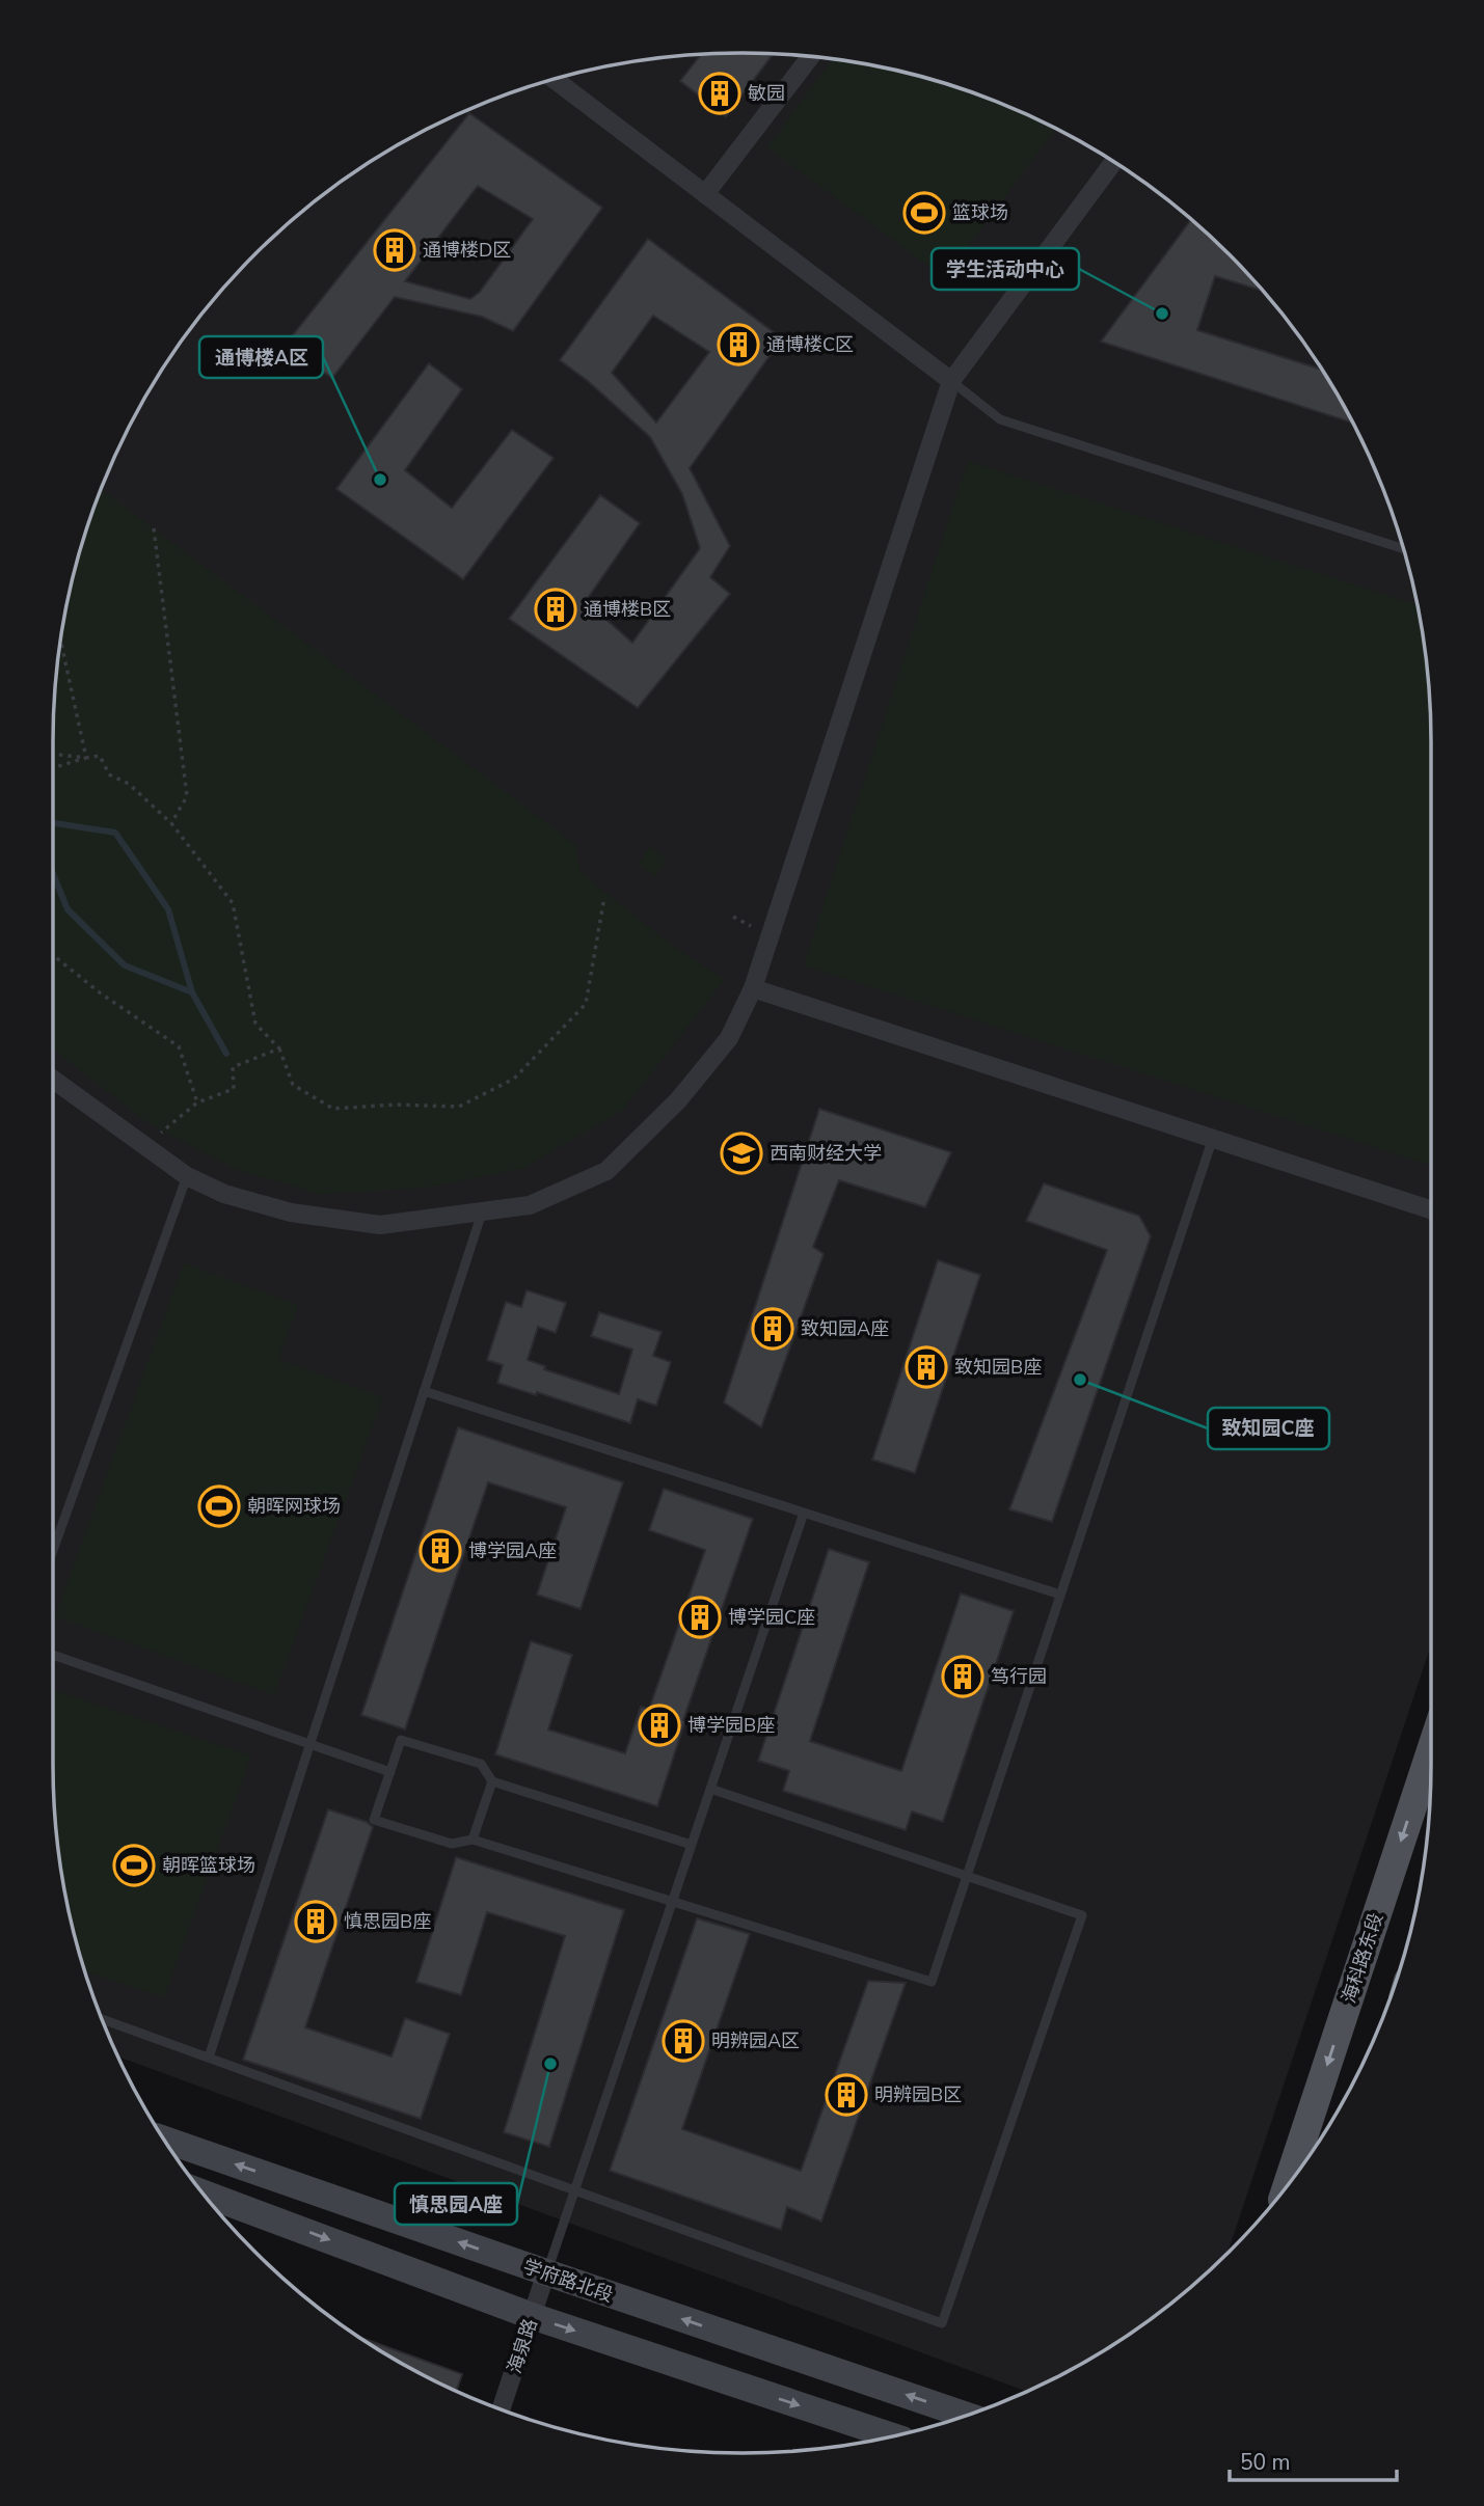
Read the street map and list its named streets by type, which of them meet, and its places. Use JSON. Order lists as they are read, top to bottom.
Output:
{
  "streets": {
    "main road": ["海科路东段", "学府路北段"],
    "street": ["海泉路"]
  },
  "crossings": [
    ["学府路北段", "海泉路"]
  ],
  "one_way": ["海科路东段"],
  "places": {
    "building": [
      "敏园",
      "通博楼D区",
      "通博楼C区",
      "通博楼B区",
      "致知园A座",
      "致知园B座",
      "博学园A座",
      "博学园C座",
      "笃行园",
      "博学园B座",
      "慎思园B座",
      "明辨园A区",
      "明辨园B区"
    ],
    "sports": ["篮球场", "朝晖网球场", "朝晖篮球场"],
    "other": [
      "学生活动中心",
      "通博楼A区",
      "致知园C座",
      "慎思园A座"
    ],
    "school or university": ["西南财经大学"]
  },
  "scale_bar": "50 m"
}
